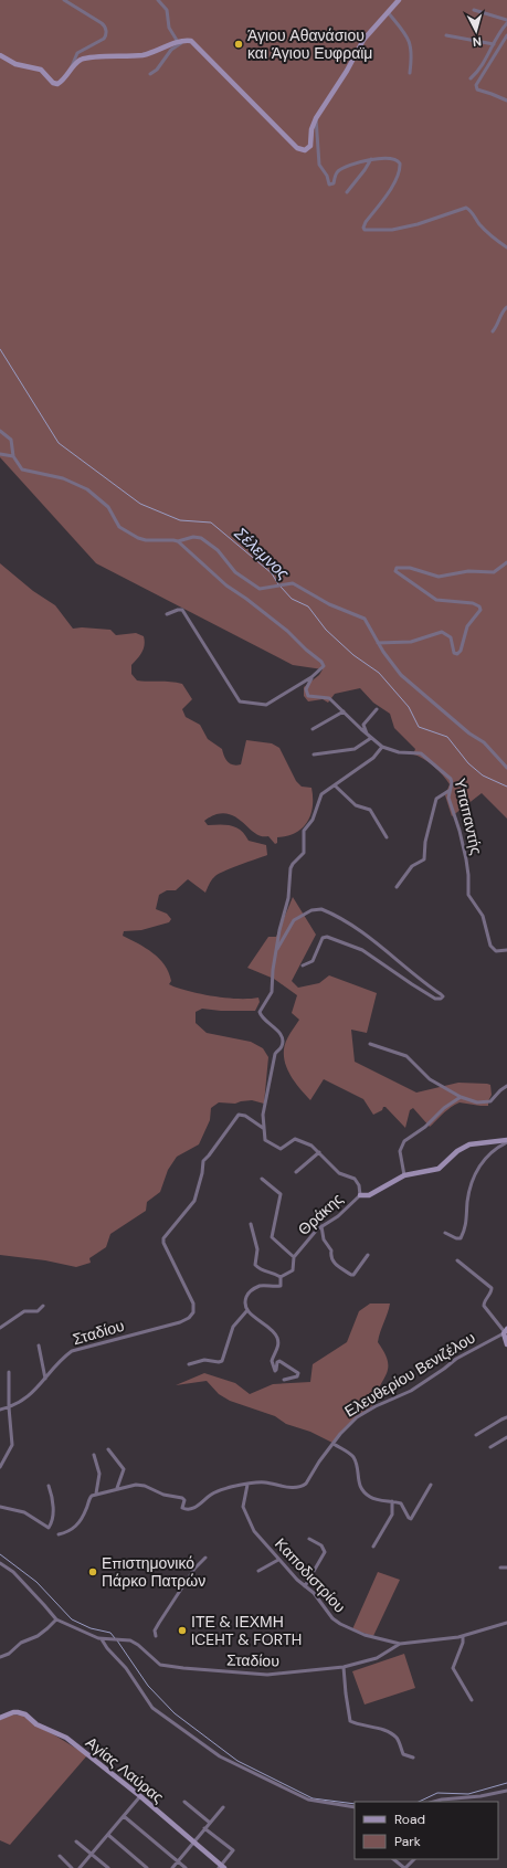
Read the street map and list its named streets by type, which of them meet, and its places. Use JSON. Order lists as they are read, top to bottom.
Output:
{
  "streets": {
    "main road": ["Αγίας Λαύρας"],
    "street": [
      "Υπαπαντής",
      "Θράκης",
      "Σταδίου",
      "Ελευθερίου Βενιζέλου",
      "Καποδιστρίου"
    ]
  },
  "crossings": [
    ["Σταδίου", "Καποδιστρίου"],
    ["Ελευθερίου Βενιζέλου", "Καποδιστρίου"]
  ],
  "water": ["Σέλεμνος"],
  "places": ["Άγιου Αθανάσιου και Άγιου Ευφραϊμ", "Επιστημονικό Πάρκο Πατρών", "ΙΤΕ & ΙΕΧΜΗ ICEHT & FORTH"],
  "legend": ["Road", "Park"],
  "north": "bottom"
}
